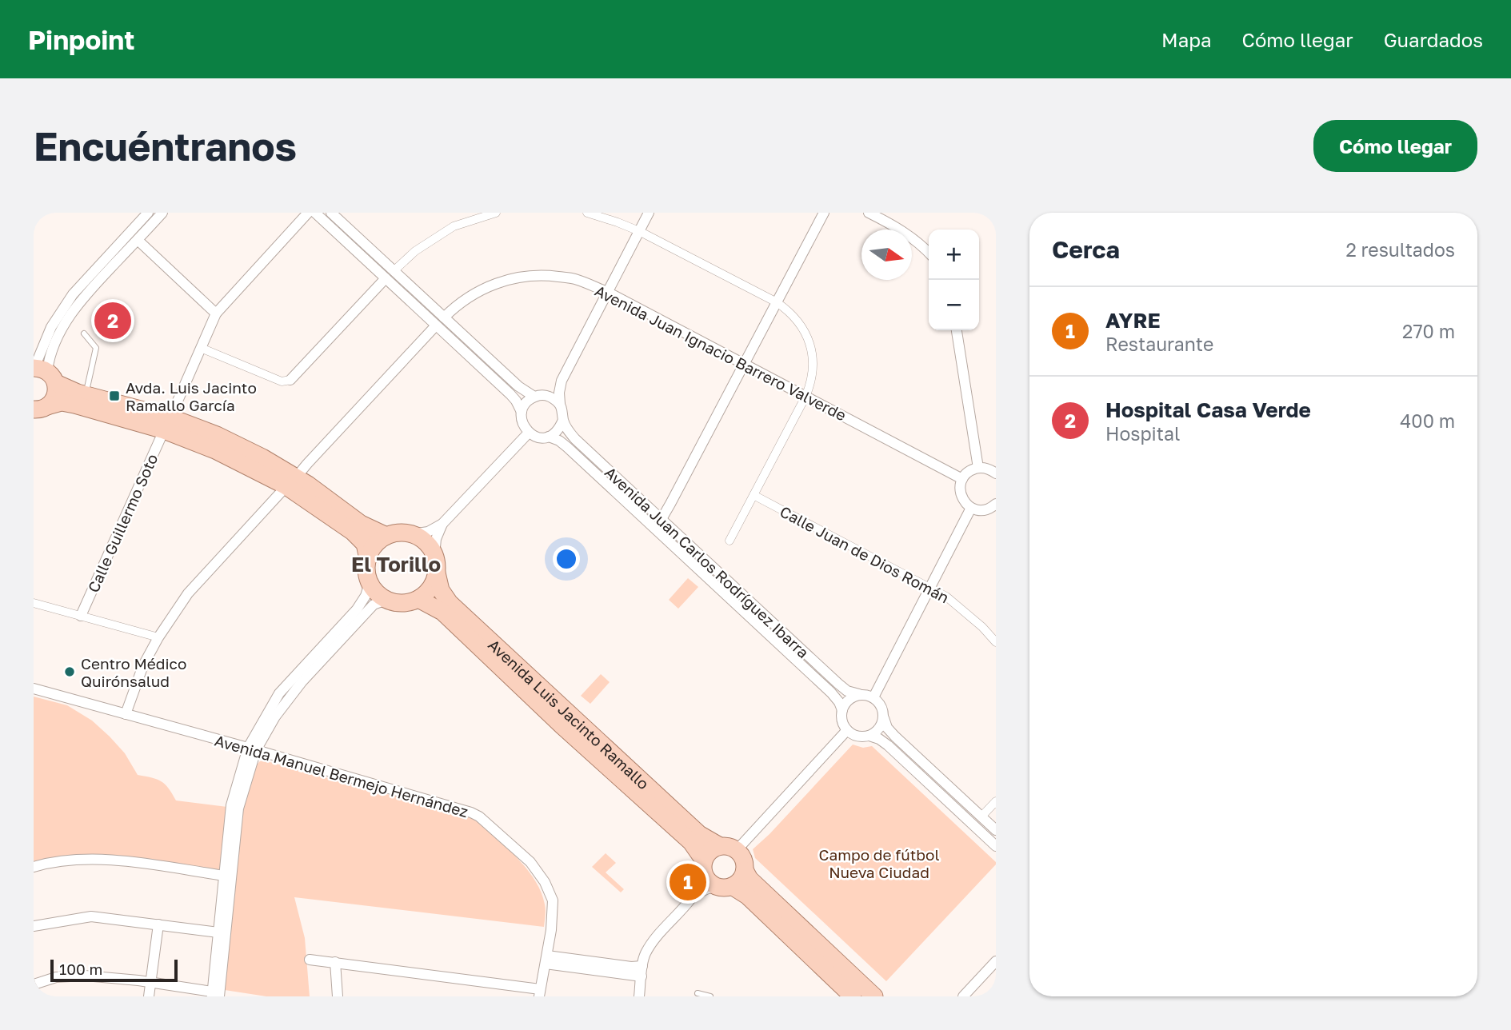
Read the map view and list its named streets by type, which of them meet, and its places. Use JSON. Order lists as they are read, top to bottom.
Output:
{
  "streets": {
    "main road": ["Avenida Luis Jacinto Ramallo"],
    "street": [
      "Avenida Juan Ignacio Barrero Valverde",
      "Calle Guillermo Soto",
      "Calle Juan de Dios Román",
      "Avenida Juan Carlos Rodríguez Ibarra",
      "Avenida Manuel Bermejo Hernández"
    ]
  },
  "districts": ["El Torillo"],
  "parks": ["Campo de fútbol Nueva Ciudad"],
  "places": {
    "transit": ["Avda. Luis Jacinto Ramallo García"],
    "other": ["Centro Médico Quirónsalud"]
  },
  "scale_bar": "100 m",
  "north": "right",
  "page": {
    "header": "Pinpoint",
    "nav": ["Mapa", "Cómo llegar", "Guardados"],
    "buttons": "Cómo llegar",
    "title": "Encuéntranos",
    "heading": ["Cerca", "2 resultados"],
    "map_buttons": ["+", "−"],
    "list": [
      {
        "mark": "1",
        "name": "AYRE",
        "note": "Restaurante",
        "value": "270 m"
      },
      {
        "mark": "2",
        "name": "Hospital Casa Verde",
        "note": "Hospital",
        "value": "400 m"
      }
    ],
    "pins": ["2", "1"],
    "scale": "100 m"
  }
}
